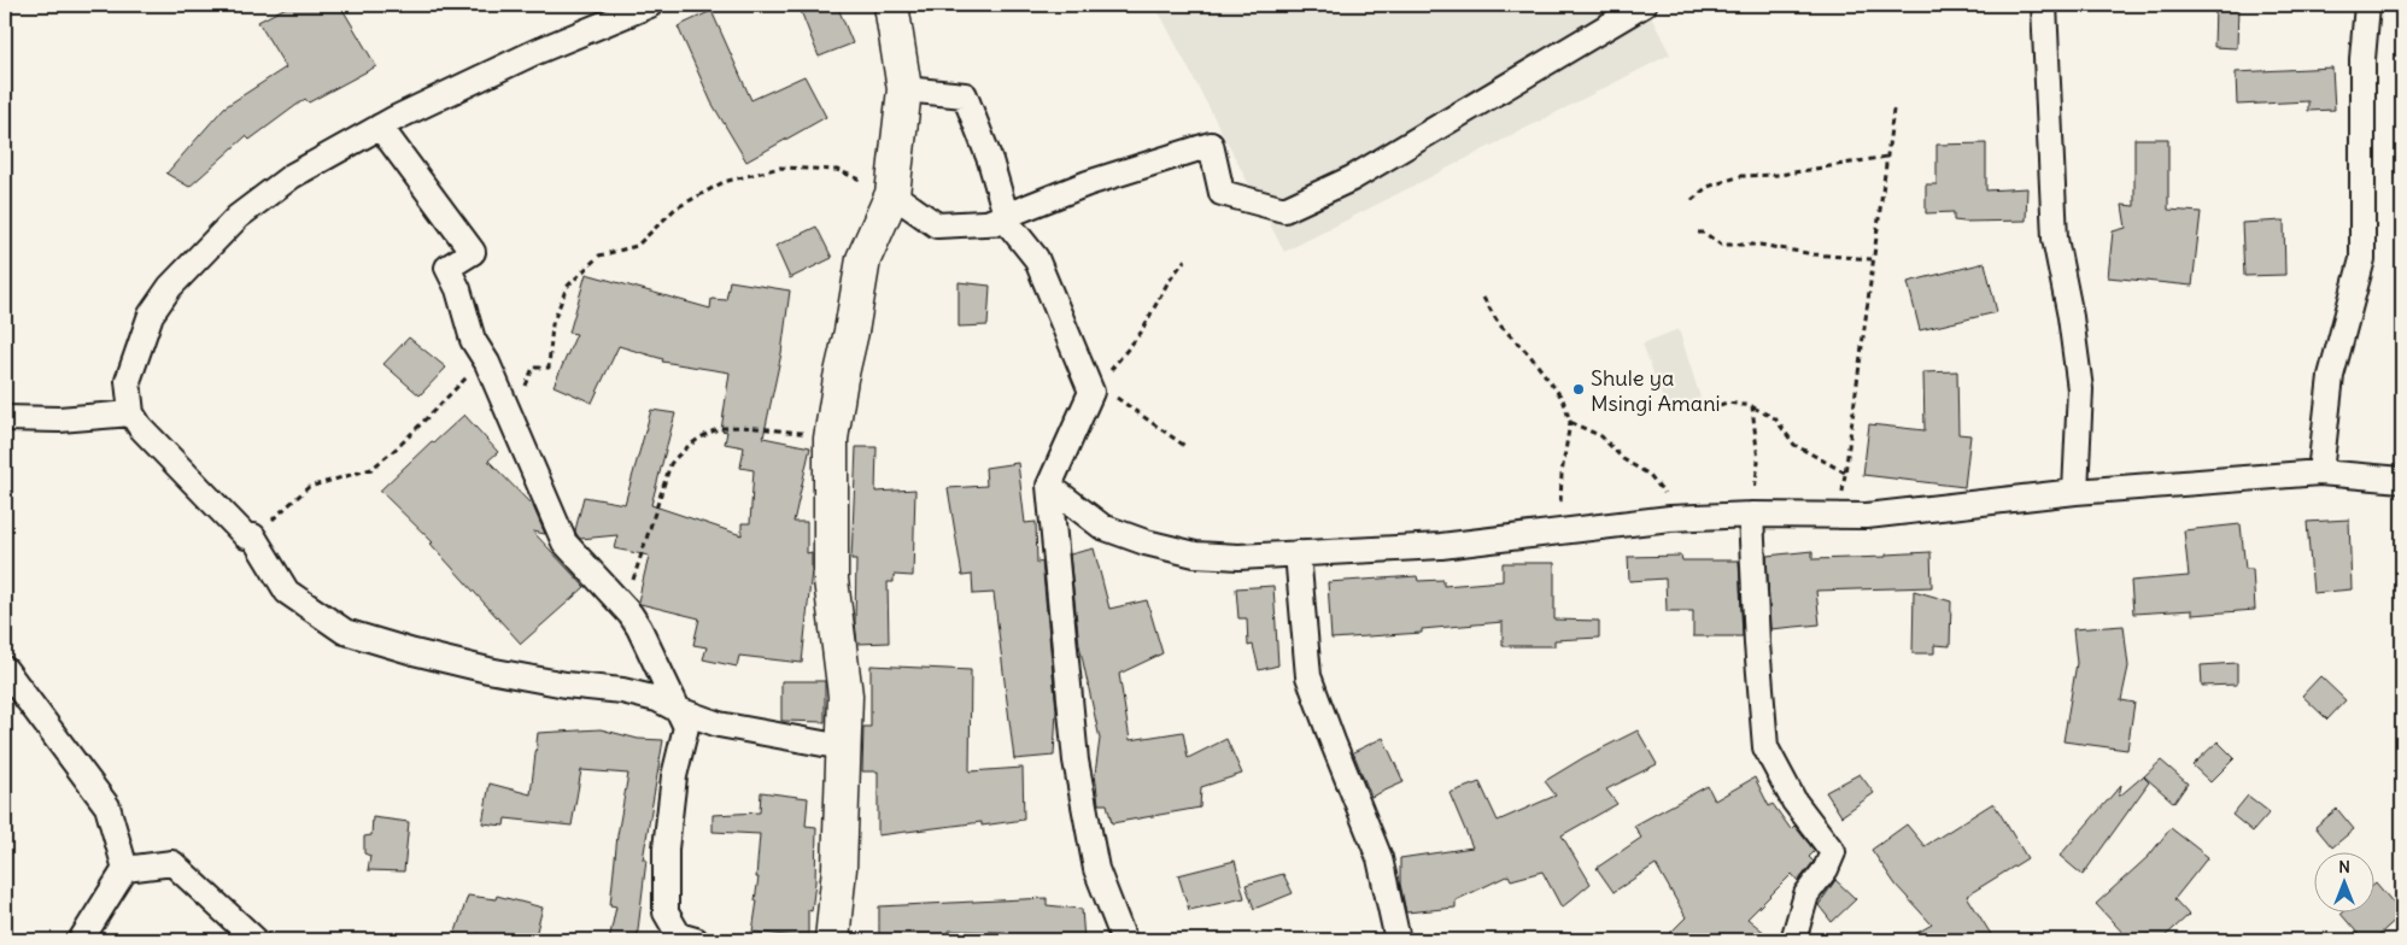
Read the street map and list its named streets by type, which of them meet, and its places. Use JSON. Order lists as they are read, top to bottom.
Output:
{
  "places": ["Shule ya Msingi Amani"],
  "north": "top"
}
